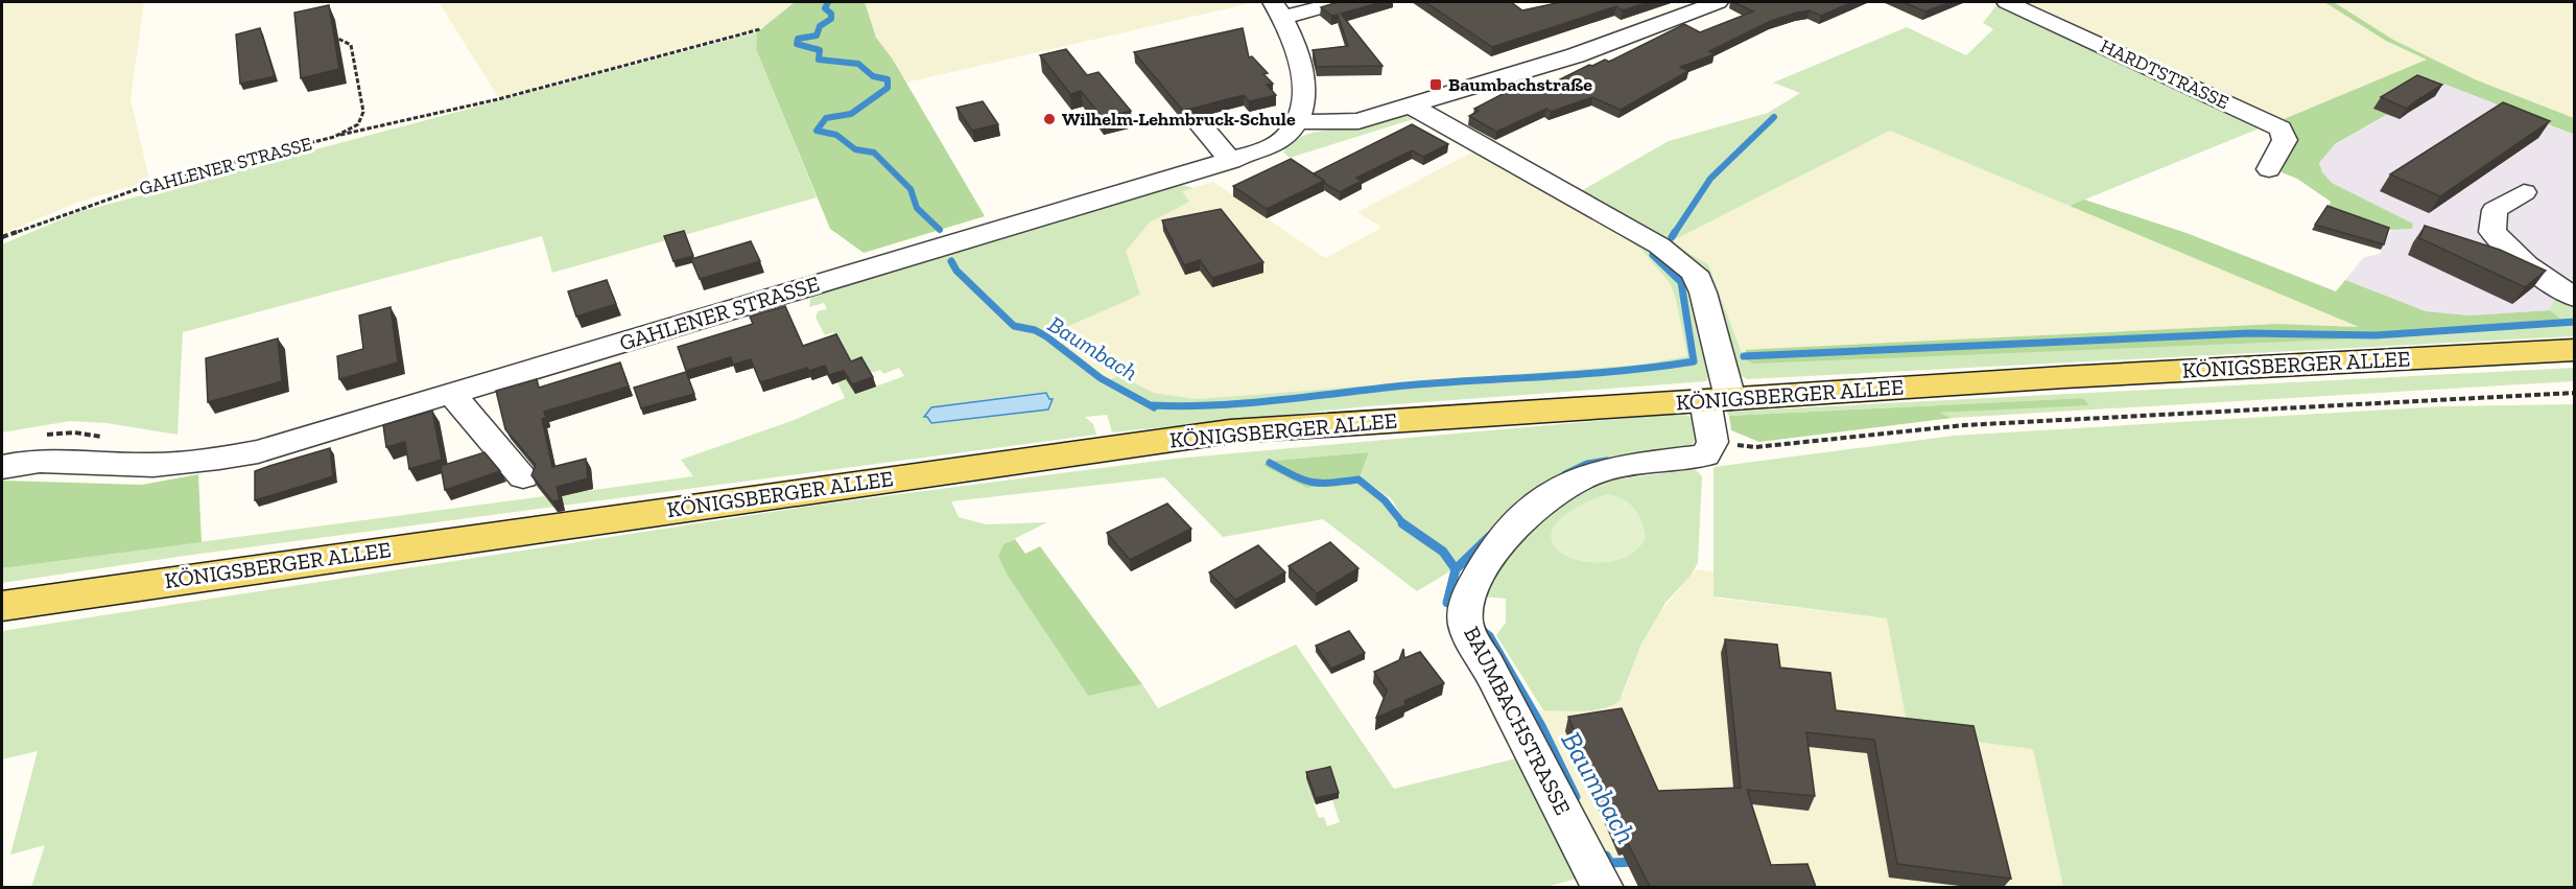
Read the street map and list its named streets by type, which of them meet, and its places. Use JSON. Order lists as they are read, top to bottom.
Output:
{
  "streets": {
    "main road": ["KÖNIGSBERGER ALLEE"],
    "street": ["HARDTSTRASSE", "GAHLENER STRASSE", "BAUMBACHSTRASSE"]
  },
  "water": ["Baumbach"],
  "places": {
    "transit": ["Baumbachstraße"],
    "other": ["Wilhelm-Lehmbruck-Schule"]
  }
}
